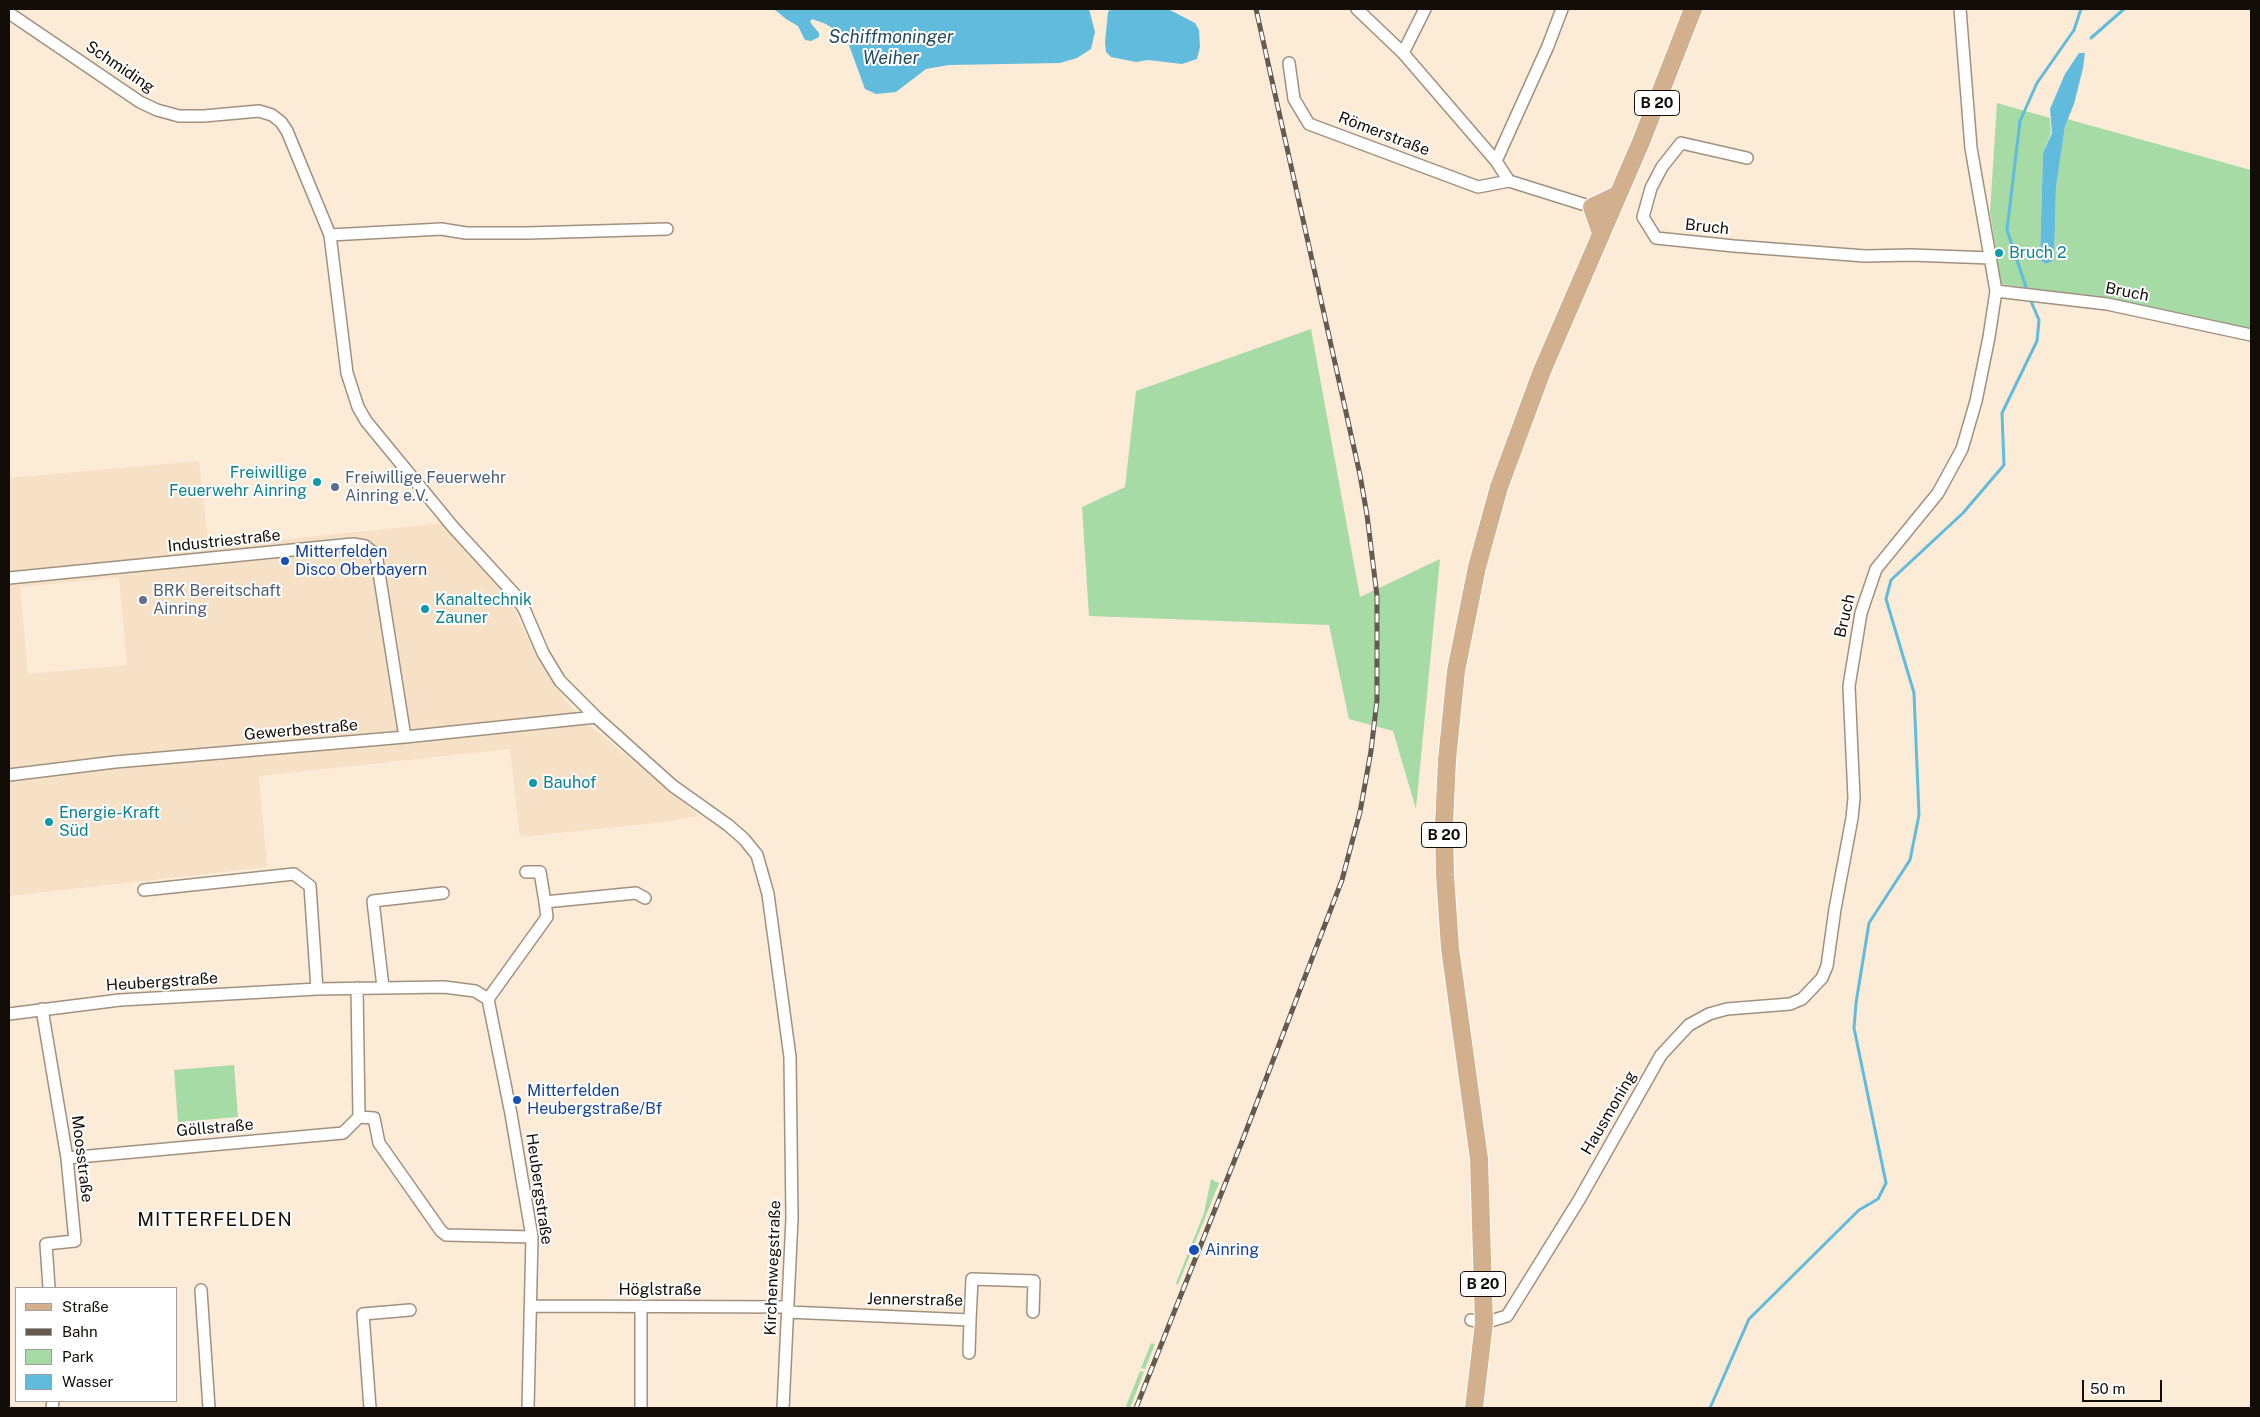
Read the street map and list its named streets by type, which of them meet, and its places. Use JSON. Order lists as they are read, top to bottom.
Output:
{
  "streets": {
    "main road": ["B 20"],
    "street": [
      "Schmiding",
      "Römerstraße",
      "Bruch",
      "Industriestraße",
      "Gewerbestraße",
      "Heubergstraße",
      "Hausmoning",
      "Göllstraße",
      "Moosstraße",
      "Kirchenwegstraße",
      "Höglstraße",
      "Jennerstraße"
    ]
  },
  "crossings": [
    ["Schmiding", "Kirchenwegstraße"],
    ["B 20", "Hausmoning"],
    ["Bruch", "Hausmoning"],
    ["Industriestraße", "Gewerbestraße"],
    ["Gewerbestraße", "Kirchenwegstraße"],
    ["Heubergstraße", "Moosstraße"],
    ["Heubergstraße", "Höglstraße"],
    ["Göllstraße", "Moosstraße"],
    ["Kirchenwegstraße", "Höglstraße"],
    ["Kirchenwegstraße", "Jennerstraße"],
    ["Höglstraße", "Jennerstraße"]
  ],
  "districts": ["MITTERFELDEN"],
  "water": ["Schiffmoninger Weiher"],
  "places": [
    "Bruch 2",
    "Freiwillige Feuerwehr Ainring",
    "Freiwillige Feuerwehr Ainring e.V.",
    "Mitterfelden Disco Oberbayern",
    "BRK Bereitschaft Ainring",
    "Kanaltechnik Zauner",
    "Bauhof",
    "Energie-Kraft Süd",
    "Mitterfelden Heubergstraße/Bf",
    "Ainring"
  ],
  "legend": [
    "Straße",
    "Bahn",
    "Park",
    "Wasser"
  ],
  "scale_bar": "50 m"
}
